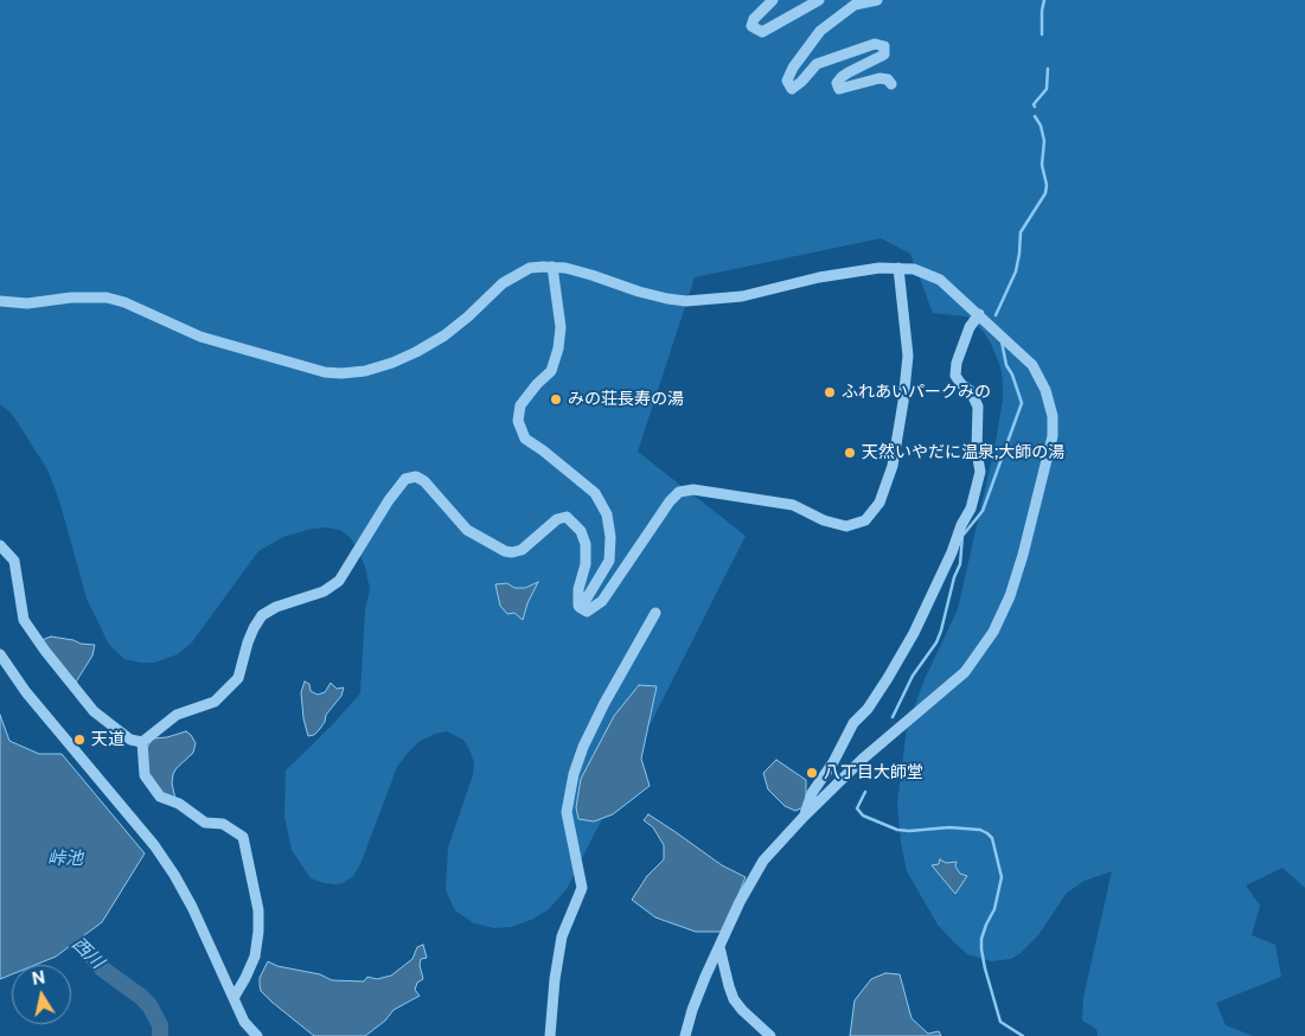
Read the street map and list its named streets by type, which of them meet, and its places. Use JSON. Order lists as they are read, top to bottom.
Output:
{
  "water": ["峠池", "西川"],
  "places": [
    "ふれあいパークみの",
    "みの荘長寿の湯",
    "天然いやだに温泉;大師の湯",
    "天道",
    "八丁目大師堂"
  ],
  "north": "top"
}
